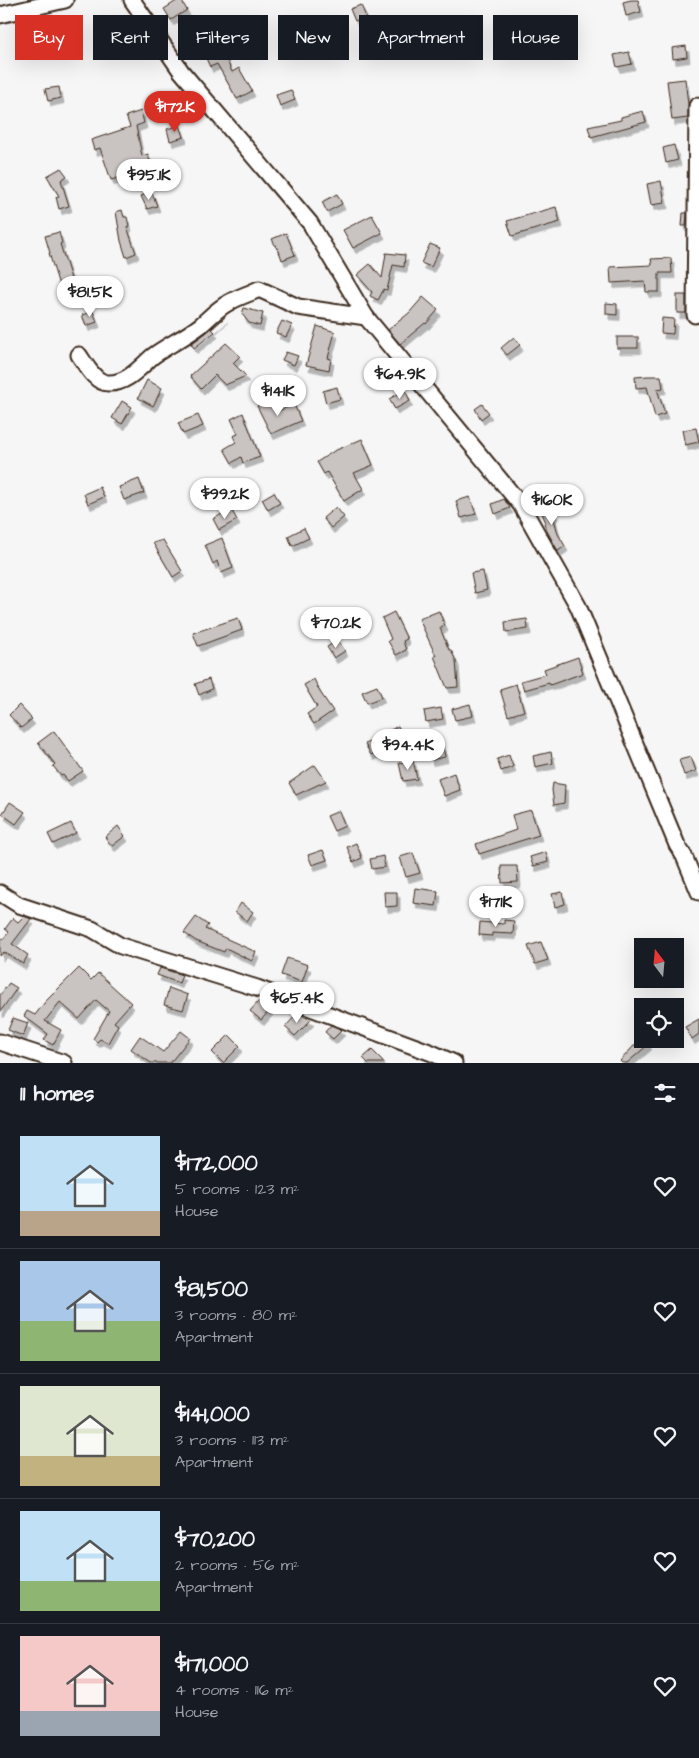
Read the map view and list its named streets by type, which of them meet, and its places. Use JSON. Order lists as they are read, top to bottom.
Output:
{
  "north": "top",
  "page": {
    "chip": [
      "Buy",
      "Rent",
      "Filters",
      "New",
      "Apartment",
      "House"
    ],
    "price": [
      "$172K",
      "$95.1K",
      "$81.5K",
      "$64.9K",
      "$141K",
      "$99.2K",
      "$160K",
      "$70.2K",
      "$94.4K",
      "$171K",
      "$65.4K"
    ],
    "heading": "11 homes",
    "list": [
      {
        "name": "$172,000",
        "note": "5 rooms · 123 m² · House"
      },
      {
        "name": "$81,500",
        "note": "3 rooms · 80 m² · Apartment"
      },
      {
        "name": "$141,000",
        "note": "3 rooms · 113 m² · Apartment"
      },
      {
        "name": "$70,200",
        "note": "2 rooms · 56 m² · Apartment"
      },
      {
        "name": "$171,000",
        "note": "4 rooms · 116 m² · House"
      }
    ]
  }
}
